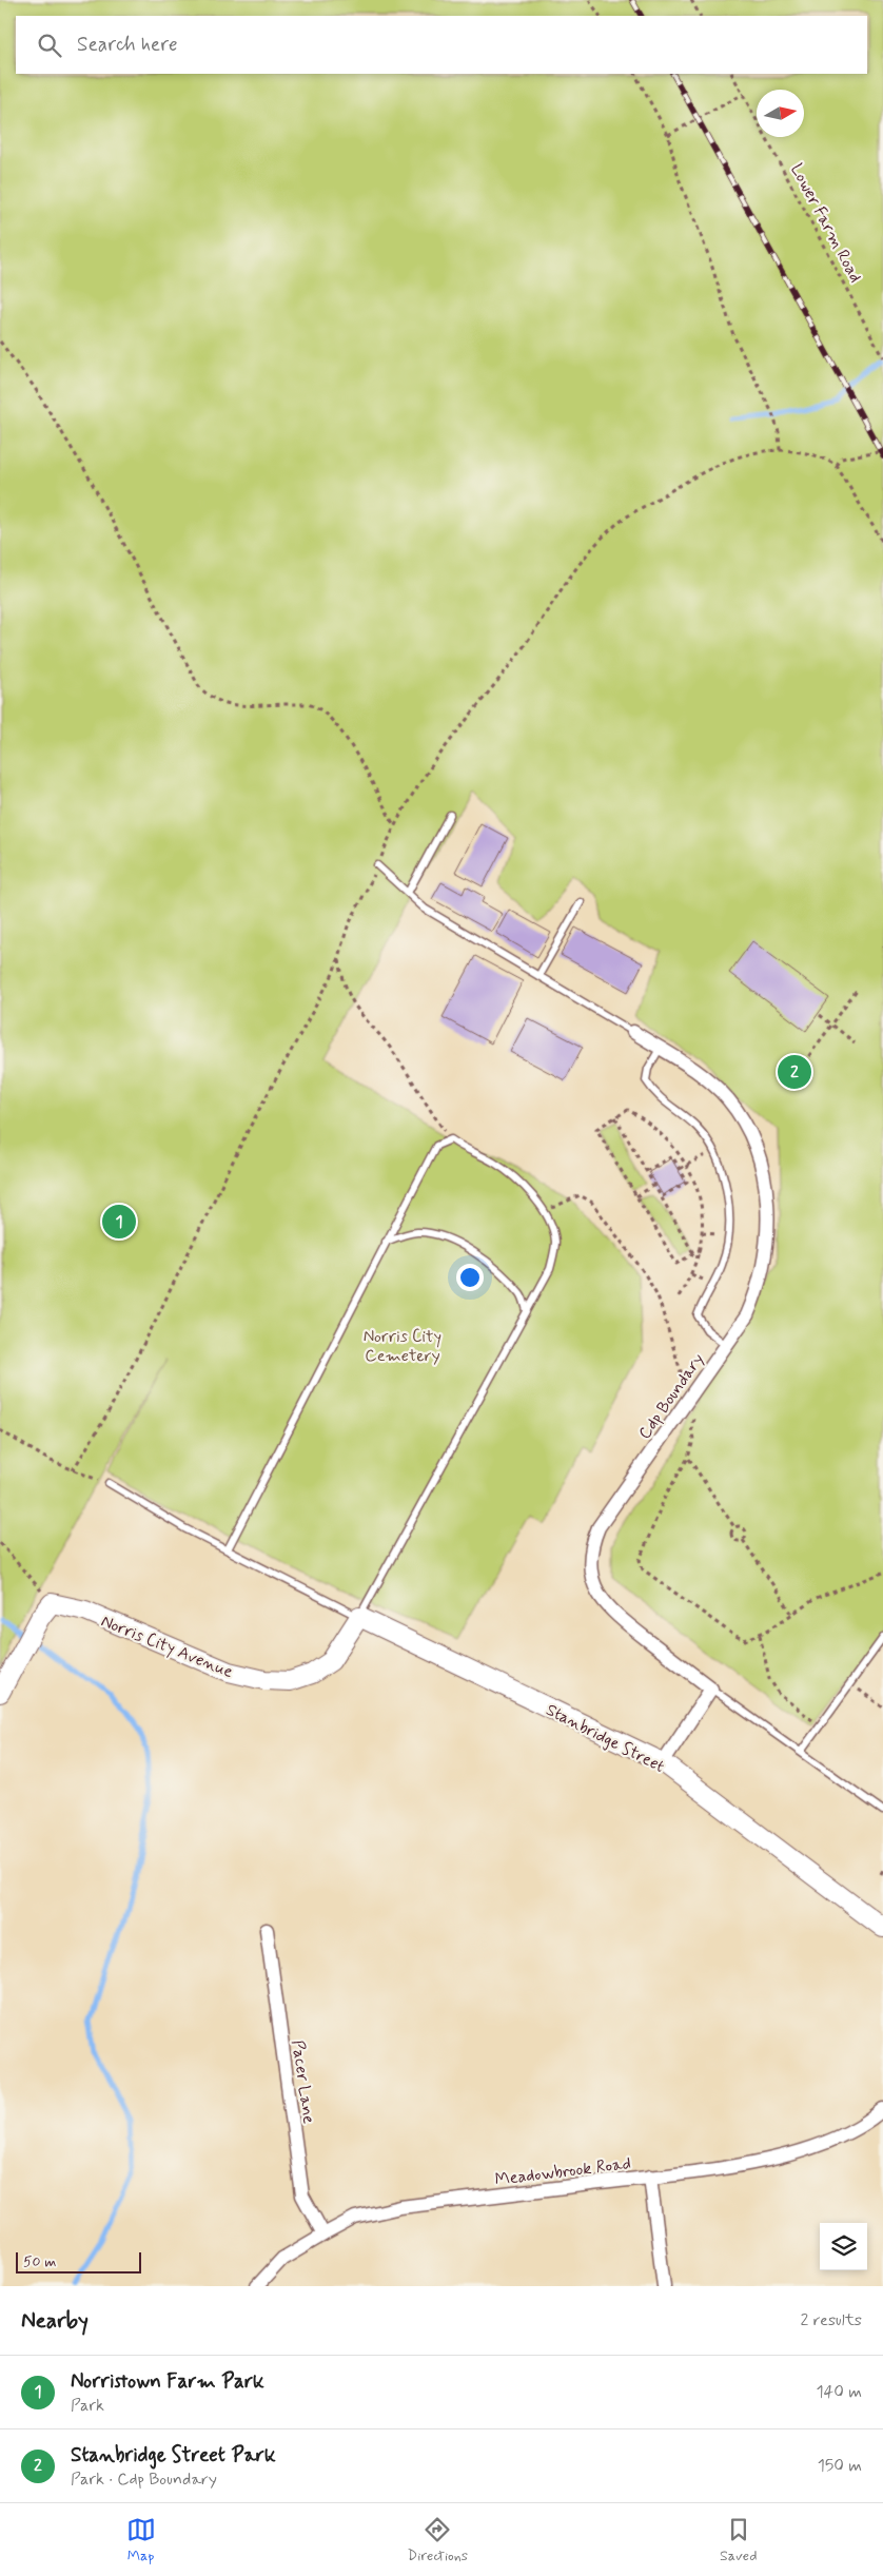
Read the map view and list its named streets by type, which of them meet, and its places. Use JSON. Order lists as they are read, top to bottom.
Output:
{
  "streets": {
    "street": [
      "Cdp Boundary",
      "Norris City Avenue",
      "Stanbridge Street",
      "Pacer Lane",
      "Meadowbrook Road"
    ],
    "path": ["Lower Farm Road"]
  },
  "crossings": [
    ["Norris City Avenue", "Stanbridge Street"],
    ["Pacer Lane", "Meadowbrook Road"]
  ],
  "parks": ["Norris City Cemetery"],
  "scale_bar": "50 m",
  "north": "right",
  "page": {
    "search": "Search here",
    "pins": ["2", "1"],
    "scale": "50 m",
    "heading": ["Nearby", "2 results"],
    "list": [
      {
        "mark": "1",
        "name": "Norristown Farm Park",
        "note": "Park",
        "value": "140 m"
      },
      {
        "mark": "2",
        "name": "Stanbridge Street Park",
        "note": "Park · Cdp Boundary",
        "value": "150 m"
      }
    ],
    "nav": ["Map", "Directions", "Saved"]
  }
}
